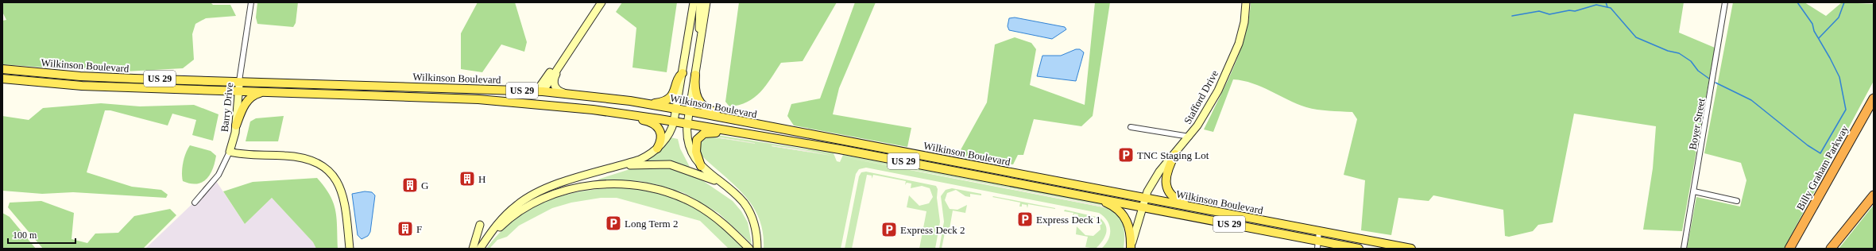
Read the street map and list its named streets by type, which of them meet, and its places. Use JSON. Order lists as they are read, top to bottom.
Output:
{
  "streets": {
    "highway": ["Billy Graham Parkway"],
    "main road": [
      "Wilkinson Boulevard",
      "US 29",
      "Stafford Drive",
      "Barry Drive"
    ],
    "street": ["Boyer Street"]
  },
  "crossings": [
    ["Wilkinson Boulevard", "Stafford Drive"],
    ["Wilkinson Boulevard", "Barry Drive"]
  ],
  "places": {
    "parking": [
      "TNC Staging Lot",
      "Express Deck 1",
      "Long Term 2",
      "Express Deck 2"
    ],
    "building": ["H", "G", "F"]
  },
  "scale_bar": "100 m"
}
